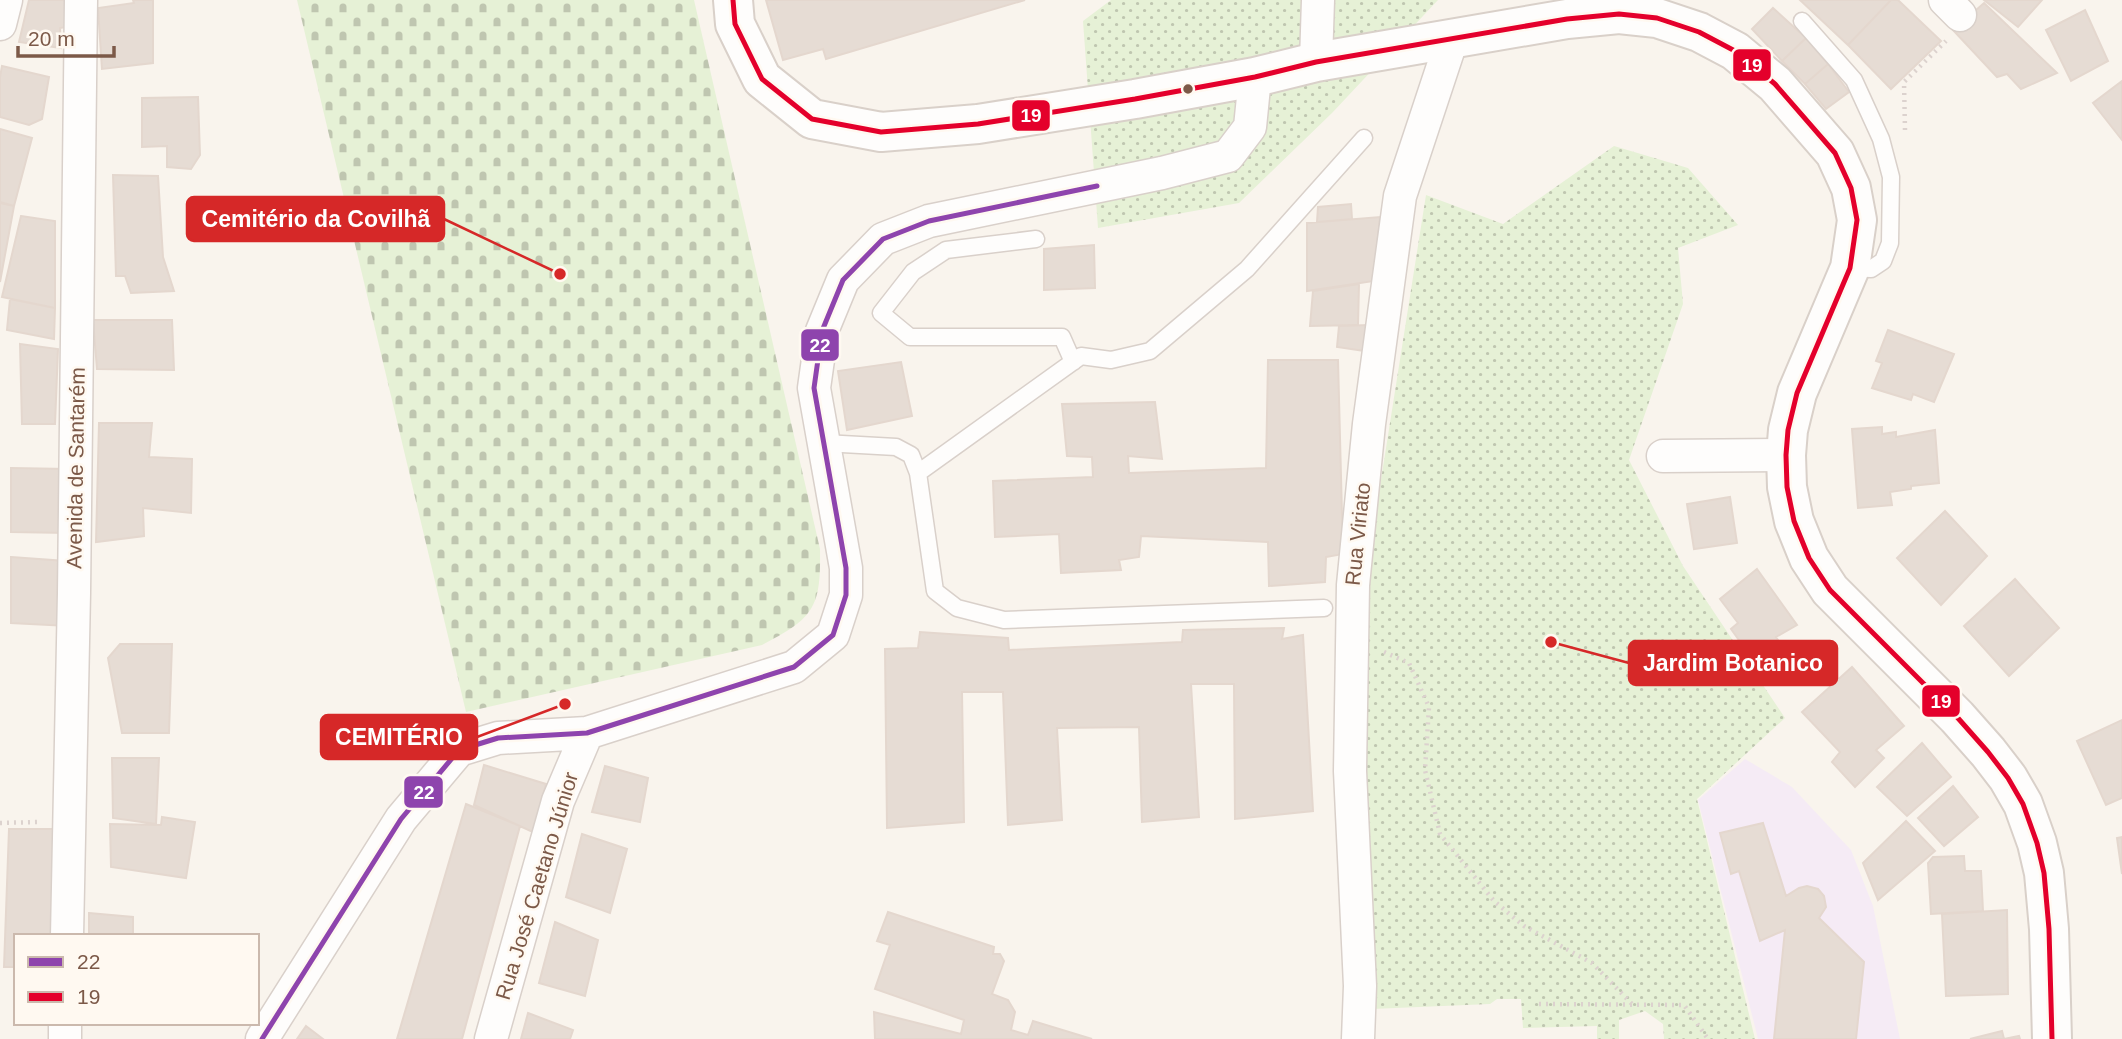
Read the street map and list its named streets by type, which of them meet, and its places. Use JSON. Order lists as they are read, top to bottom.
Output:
{
  "streets": {
    "street": ["Avenida de Santarém", "Rua Viriato", "Rua José Caetano Júnior"]
  },
  "places": ["Cemitério da Covilhã", "Jardim Botanico", "CEMITÉRIO"],
  "lines": ["transit line 19", "transit line 22"],
  "legend": ["22", "19"],
  "scale_bar": "20 m"
}
